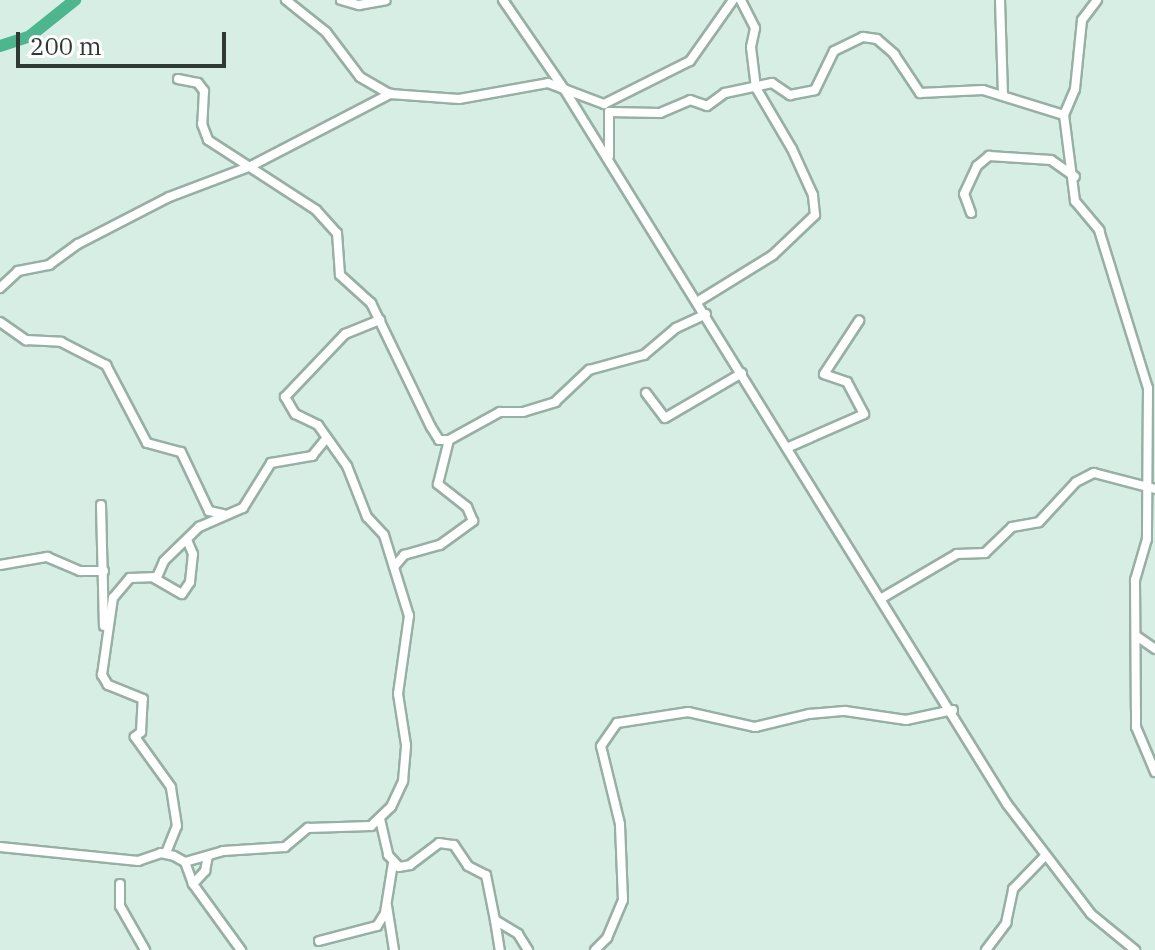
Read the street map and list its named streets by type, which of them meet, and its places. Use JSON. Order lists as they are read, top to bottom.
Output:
{
  "scale_bar": "200 m"
}
